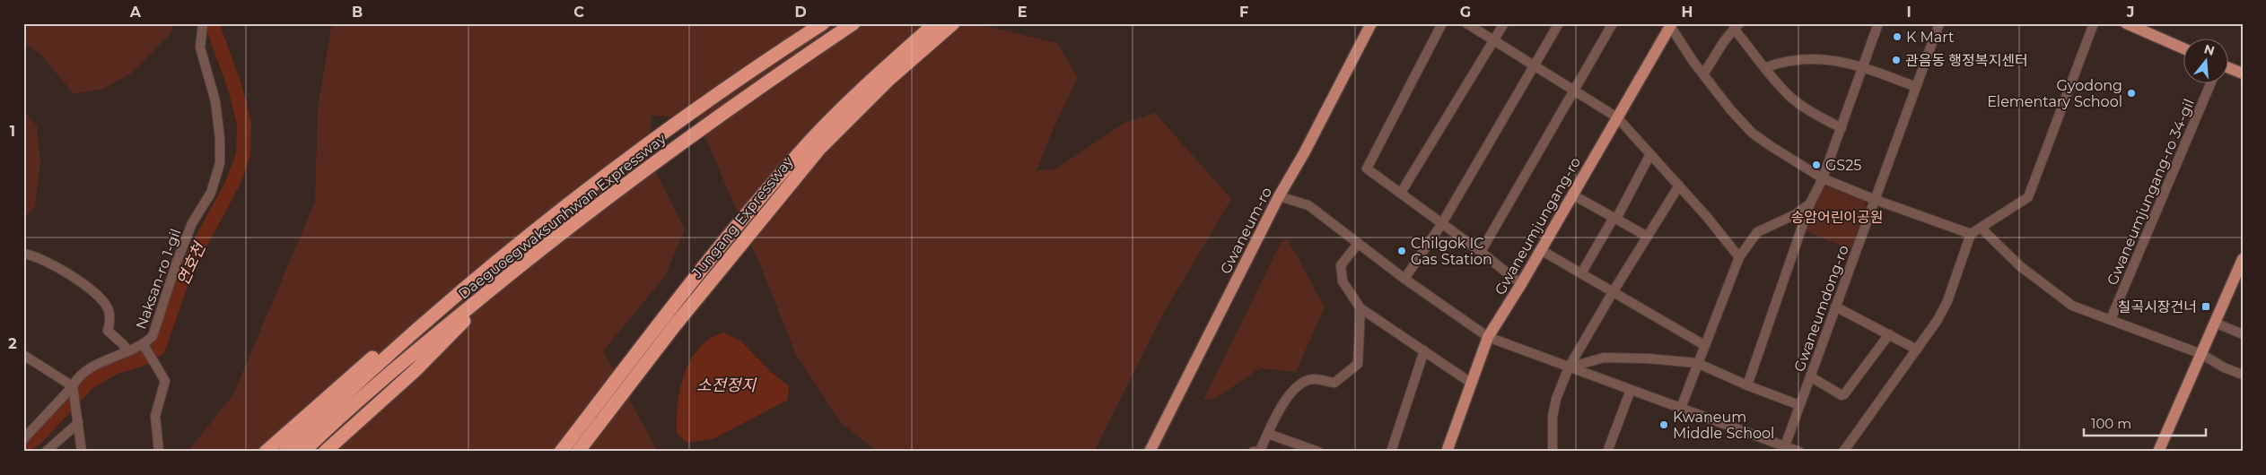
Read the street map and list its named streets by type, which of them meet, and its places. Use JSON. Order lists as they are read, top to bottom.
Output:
{
  "streets": {
    "highway": ["Daeguoegwaksunhwan Expressway", "Jungang Expressway"],
    "main road": ["Gwaneumjungang-ro", "Gwaneum-ro"],
    "street": ["Gwaneumjungang-ro 34-gil", "Naksan-ro 1-gil", "Gwaneumdong-ro"]
  },
  "water": ["연호천", "소전정지"],
  "parks": ["송암어린이공원"],
  "places": {
    "other": [
      "K Mart",
      "관음동 행정복지센터",
      "Gyodong Elementary School",
      "GS25",
      "Chilgok IC Gas Station",
      "Kwaneum Middle School"
    ],
    "transit": ["칠곡시장건너"]
  },
  "scale_bar": "100 m",
  "north": "top",
  "grid": {
    "columns": [
      "A",
      "B",
      "C",
      "D",
      "E",
      "F",
      "G",
      "H",
      "I",
      "J"
    ],
    "rows": ["1", "2"]
  }
}
